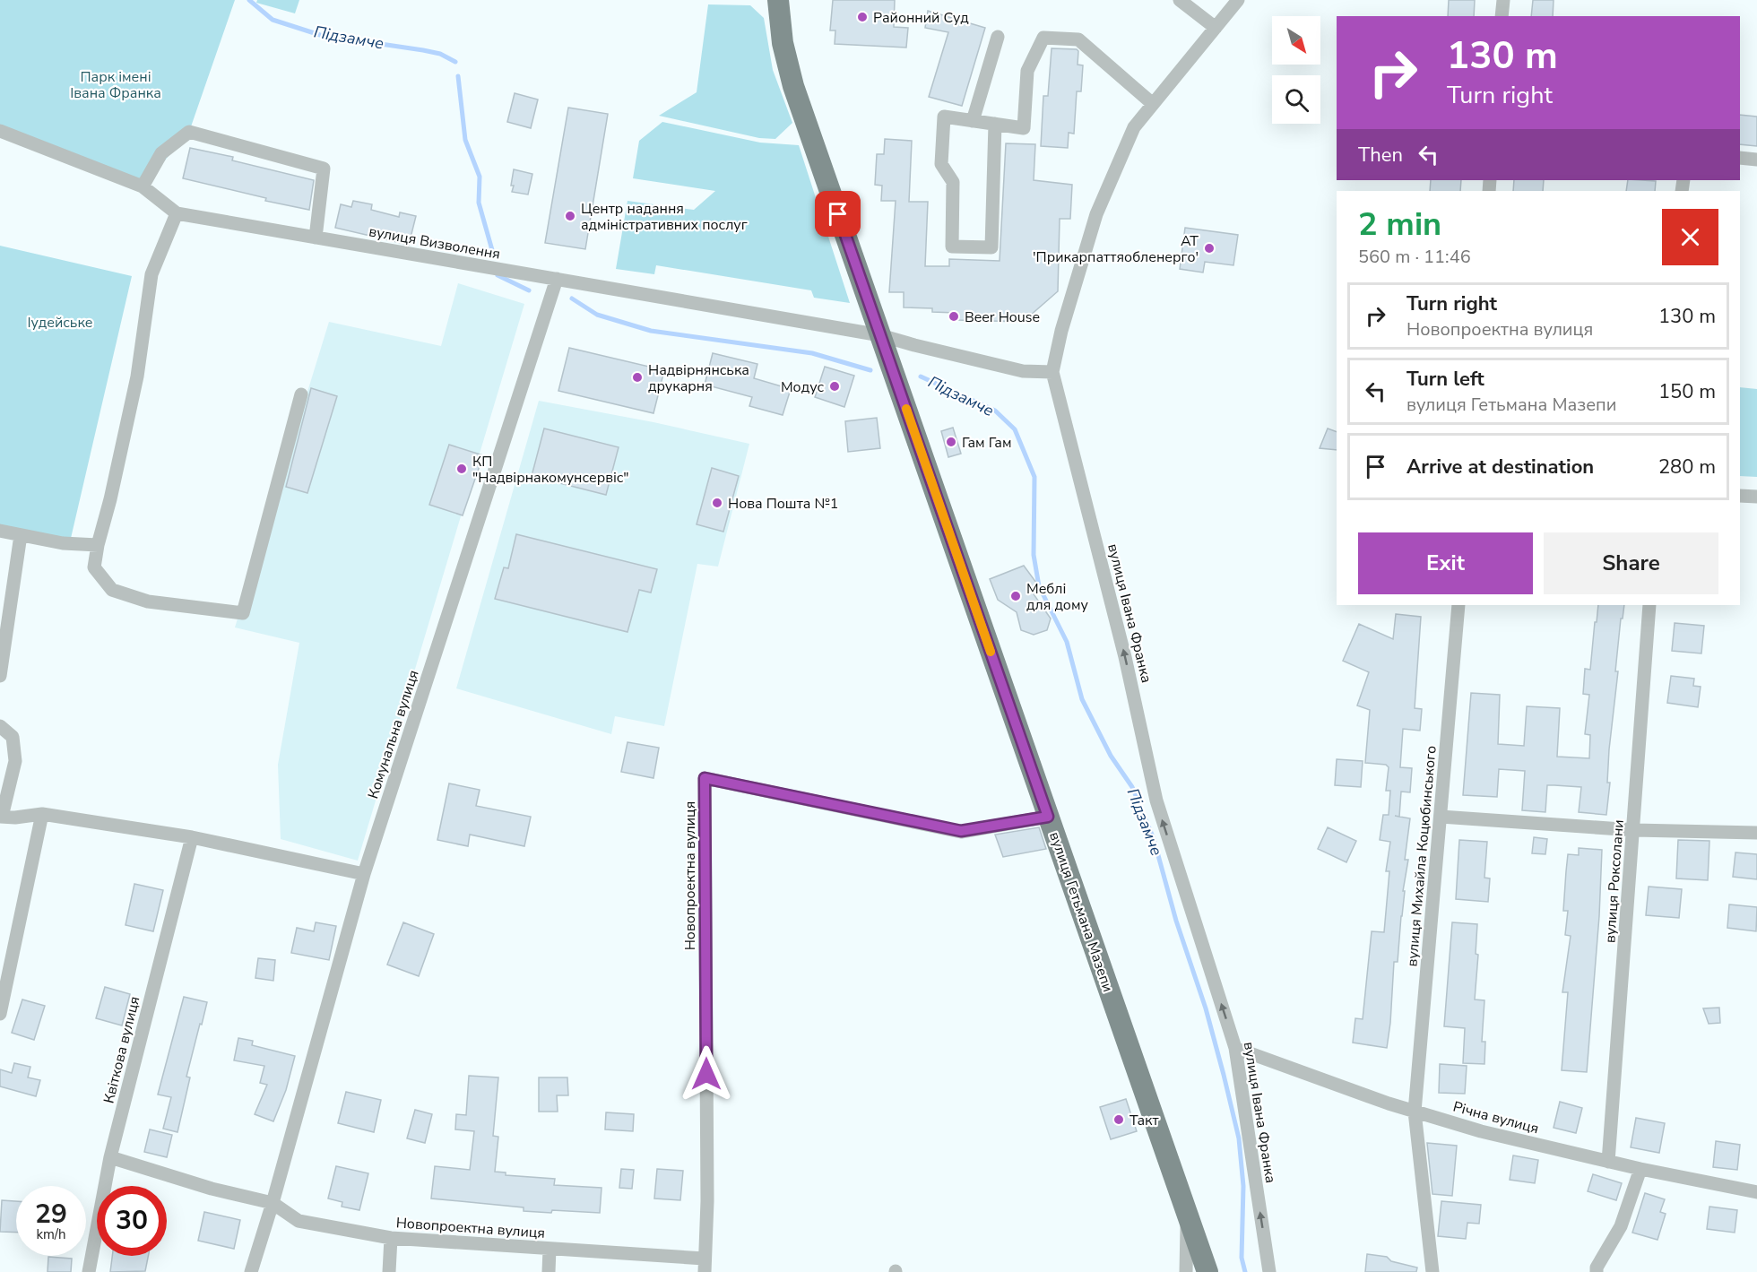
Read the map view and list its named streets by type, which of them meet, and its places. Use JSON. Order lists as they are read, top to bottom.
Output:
{
  "streets": {
    "main road": ["вулиця Гетьмана Мазепи"],
    "street": [
      "вулиця Визволення",
      "вулиця Івана Франка",
      "Комунальна вулиця",
      "вулиця Михайла Коцюбинського",
      "Новопроектна вулиця",
      "вулиця Роксолани",
      "Квіткова вулиця",
      "Річна вулиця"
    ]
  },
  "crossings": [
    ["вулиця Визволення", "вулиця Івана Франка"],
    ["вулиця Визволення", "Комунальна вулиця"],
    ["вулиця Визволення", "вулиця Гетьмана Мазепи"],
    ["вулиця Івана Франка", "Річна вулиця"],
    ["Комунальна вулиця", "Новопроектна вулиця"],
    ["вулиця Михайла Коцюбинського", "Річна вулиця"],
    ["Новопроектна вулиця", "вулиця Гетьмана Мазепи"],
    ["вулиця Роксолани", "Річна вулиця"]
  ],
  "one_way": ["вулиця Івана Франка"],
  "water": ["Підзамче"],
  "parks": ["Парк імені Івана Франка", "Іудейське"],
  "places": [
    "Районний Суд",
    "Центр надання адміністративних послуг",
    "АТ 'Прикарпаттяобленерго'",
    "Beer House",
    "Надвірнянська друкарня",
    "Модус",
    "Гам Гам",
    "КП \"Надвірнакомунсервіс\"",
    "Нова Пошта №1",
    "Меблі для дому",
    "Такт"
  ],
  "north": "bottom right",
  "page": {
    "turn": ["130 m", "Turn right"],
    "then": "Then",
    "heading": ["2 min", "560 m · 11:46"],
    "list": [
      {
        "name": "Turn right",
        "note": "Новопроектна вулиця",
        "value": "130 m"
      },
      {
        "name": "Turn left",
        "note": "вулиця Гетьмана Мазепи",
        "value": "150 m"
      },
      {
        "name": "Arrive at destination",
        "value": "280 m"
      }
    ],
    "buttons": ["Exit", "Share"],
    "speed": "29 km/h",
    "limit": "30"
  }
}
